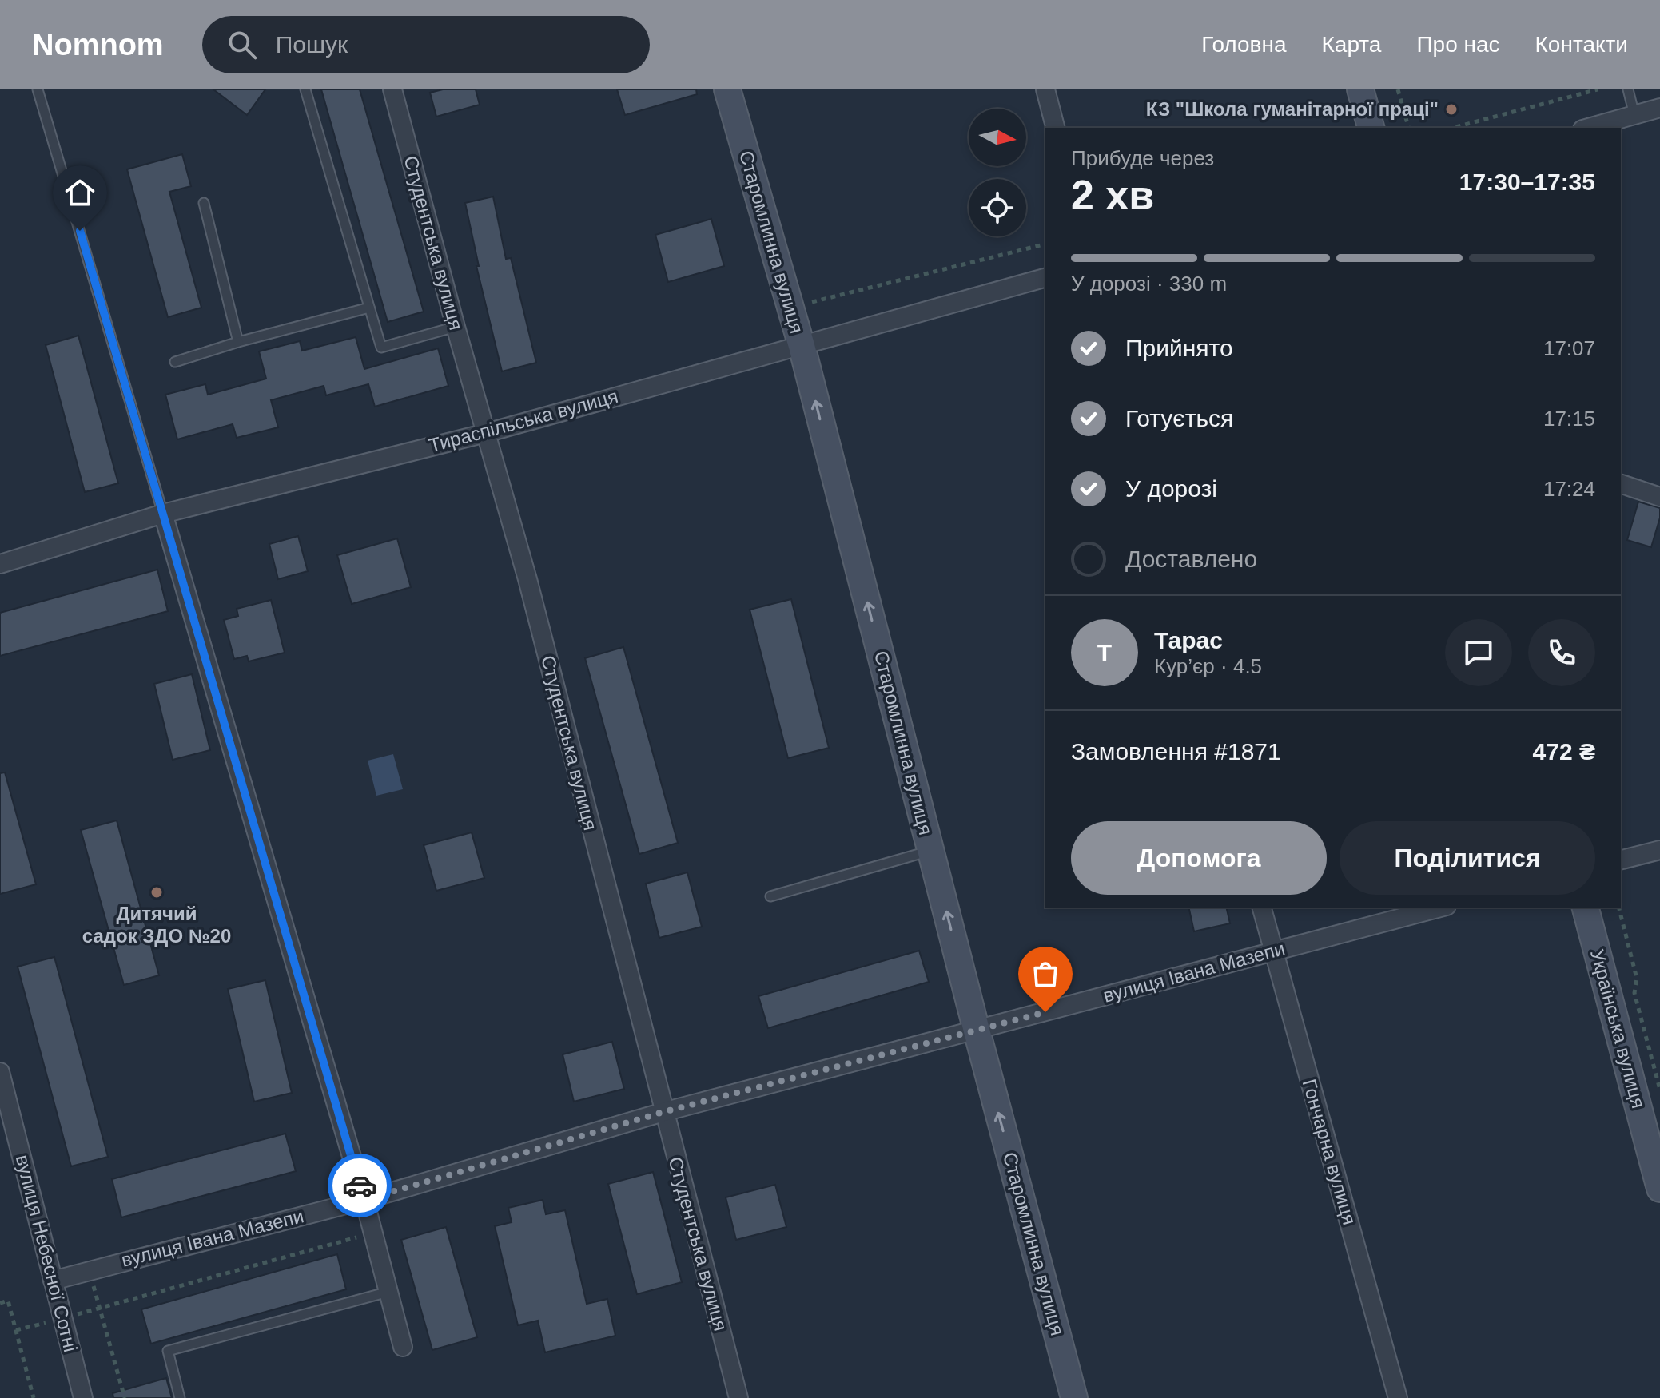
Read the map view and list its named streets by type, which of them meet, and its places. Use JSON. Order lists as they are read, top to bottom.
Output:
{
  "streets": {
    "street": [
      "Старомлинна вулиця",
      "Студентська вулиця",
      "Тираспільська вулиця",
      "вулиця Івана Мазепи",
      "Українська вулиця",
      "Гончарна вулиця",
      "вулиця Небесної Сотні"
    ]
  },
  "crossings": [
    ["Старомлинна вулиця", "Тираспільська вулиця"],
    ["Старомлинна вулиця", "вулиця Івана Мазепи"],
    ["Студентська вулиця", "Тираспільська вулиця"],
    ["Студентська вулиця", "вулиця Івана Мазепи"],
    ["вулиця Івана Мазепи", "Гончарна вулиця"],
    ["вулиця Івана Мазепи", "вулиця Небесної Сотні"]
  ],
  "one_way": ["Старомлинна вулиця"],
  "places": ["КЗ \"Школа гуманітарної праці\"", "Дитячий садок ЗДО №20"],
  "north": "right",
  "page": {
    "header": "Nomnom",
    "search": "Пошук",
    "nav": [
      "Головна",
      "Карта",
      "Про нас",
      "Контакти"
    ],
    "heading": ["2 хв", "Прибуде через", "17:30–17:35"],
    "panel": [
      "Тарас",
      "Кур’єр · 4.5",
      "Замовлення #1871",
      "472 ₴"
    ],
    "bar": "У дорозі · 330 m",
    "list": [
      ["Прийнято", "17:07"],
      ["Готується", "17:15"],
      ["У дорозі", "17:24"],
      "Доставлено"
    ],
    "round": "Т",
    "buttons": ["Допомога", "Поділитися"]
  }
}
